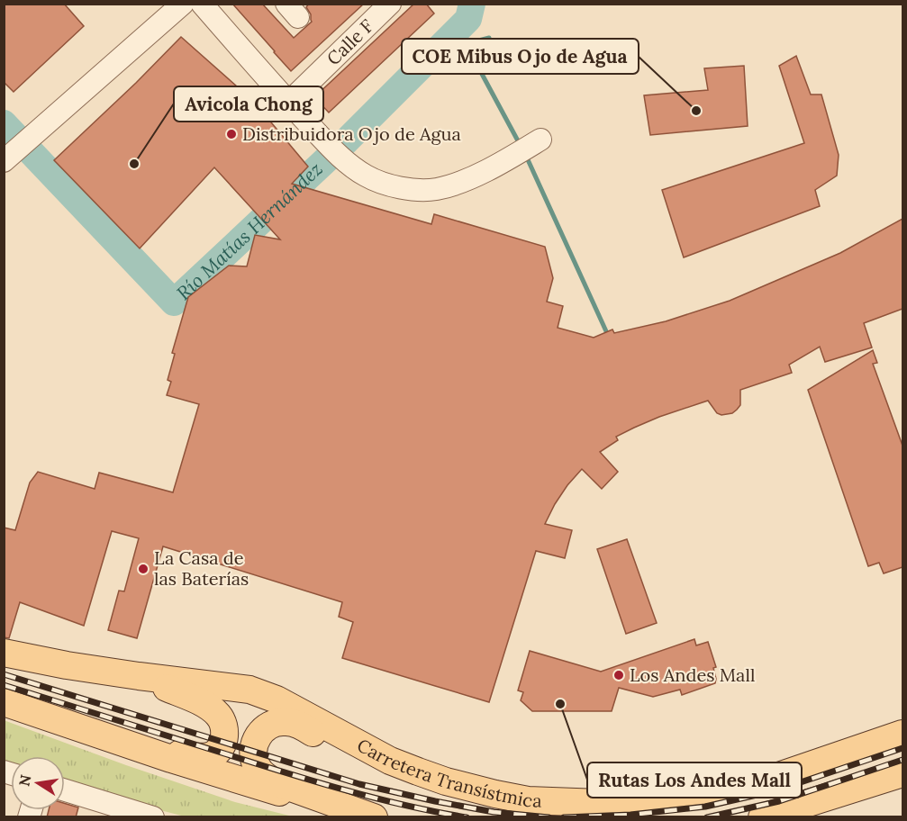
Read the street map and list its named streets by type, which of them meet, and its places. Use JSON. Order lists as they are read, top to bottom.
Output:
{
  "streets": {
    "main road": ["Carretera Transístmica"],
    "street": ["Calle F"]
  },
  "water": ["Río Matías Hernández"],
  "places": [
    "COE Mibus Ojo de Agua",
    "Distribuidora Ojo de Agua",
    "Avicola Chong",
    "La Casa de las Baterías",
    "Los Andes Mall",
    "Rutas Los Andes Mall"
  ],
  "north": "left"
}
